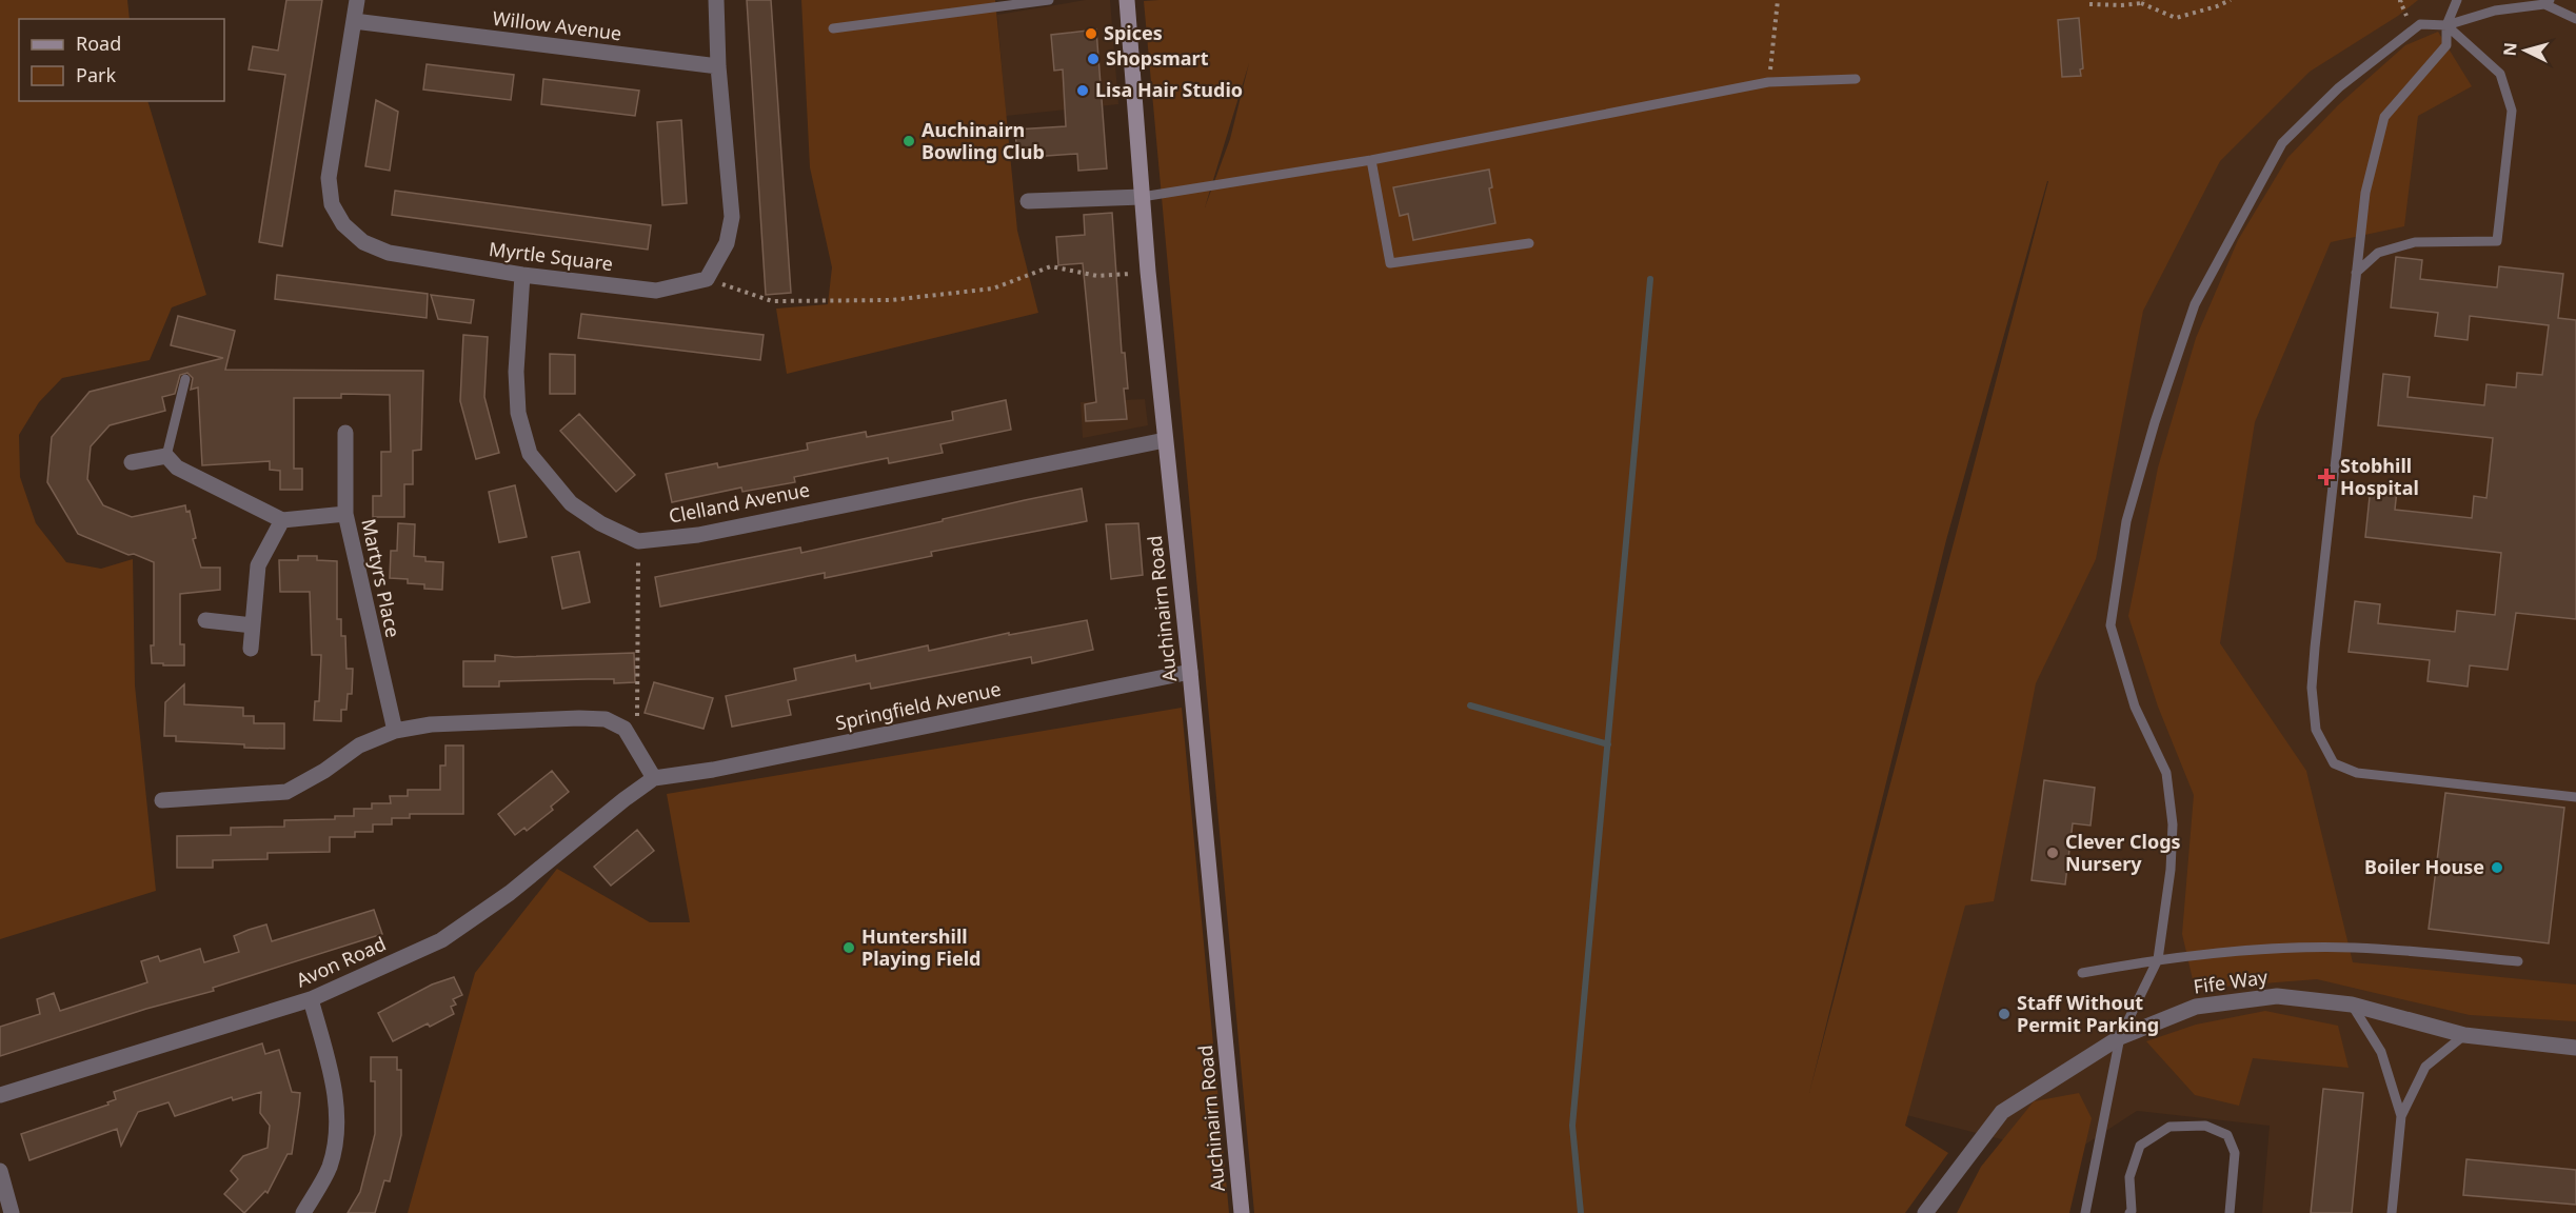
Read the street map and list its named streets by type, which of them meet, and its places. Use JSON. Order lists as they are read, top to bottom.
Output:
{
  "streets": {
    "main road": ["Auchinairn Road"],
    "street": [
      "Willow Avenue",
      "Myrtle Square",
      "Clelland Avenue",
      "Martyrs Place",
      "Springfield Avenue",
      "Avon Road",
      "Fife Way"
    ]
  },
  "crossings": [
    ["Willow Avenue", "Myrtle Square"],
    ["Clelland Avenue", "Auchinairn Road"],
    ["Auchinairn Road", "Springfield Avenue"],
    ["Springfield Avenue", "Avon Road"]
  ],
  "places": {
    "other": [
      "Spices",
      "Shopsmart",
      "Lisa Hair Studio",
      "Auchinairn Bowling Club",
      "Clever Clogs Nursery",
      "Boiler House",
      "Huntershill Playing Field",
      "Staff Without Permit Parking"
    ],
    "health": ["Stobhill Hospital"]
  },
  "legend": ["Road", "Park"],
  "north": "left"
}
